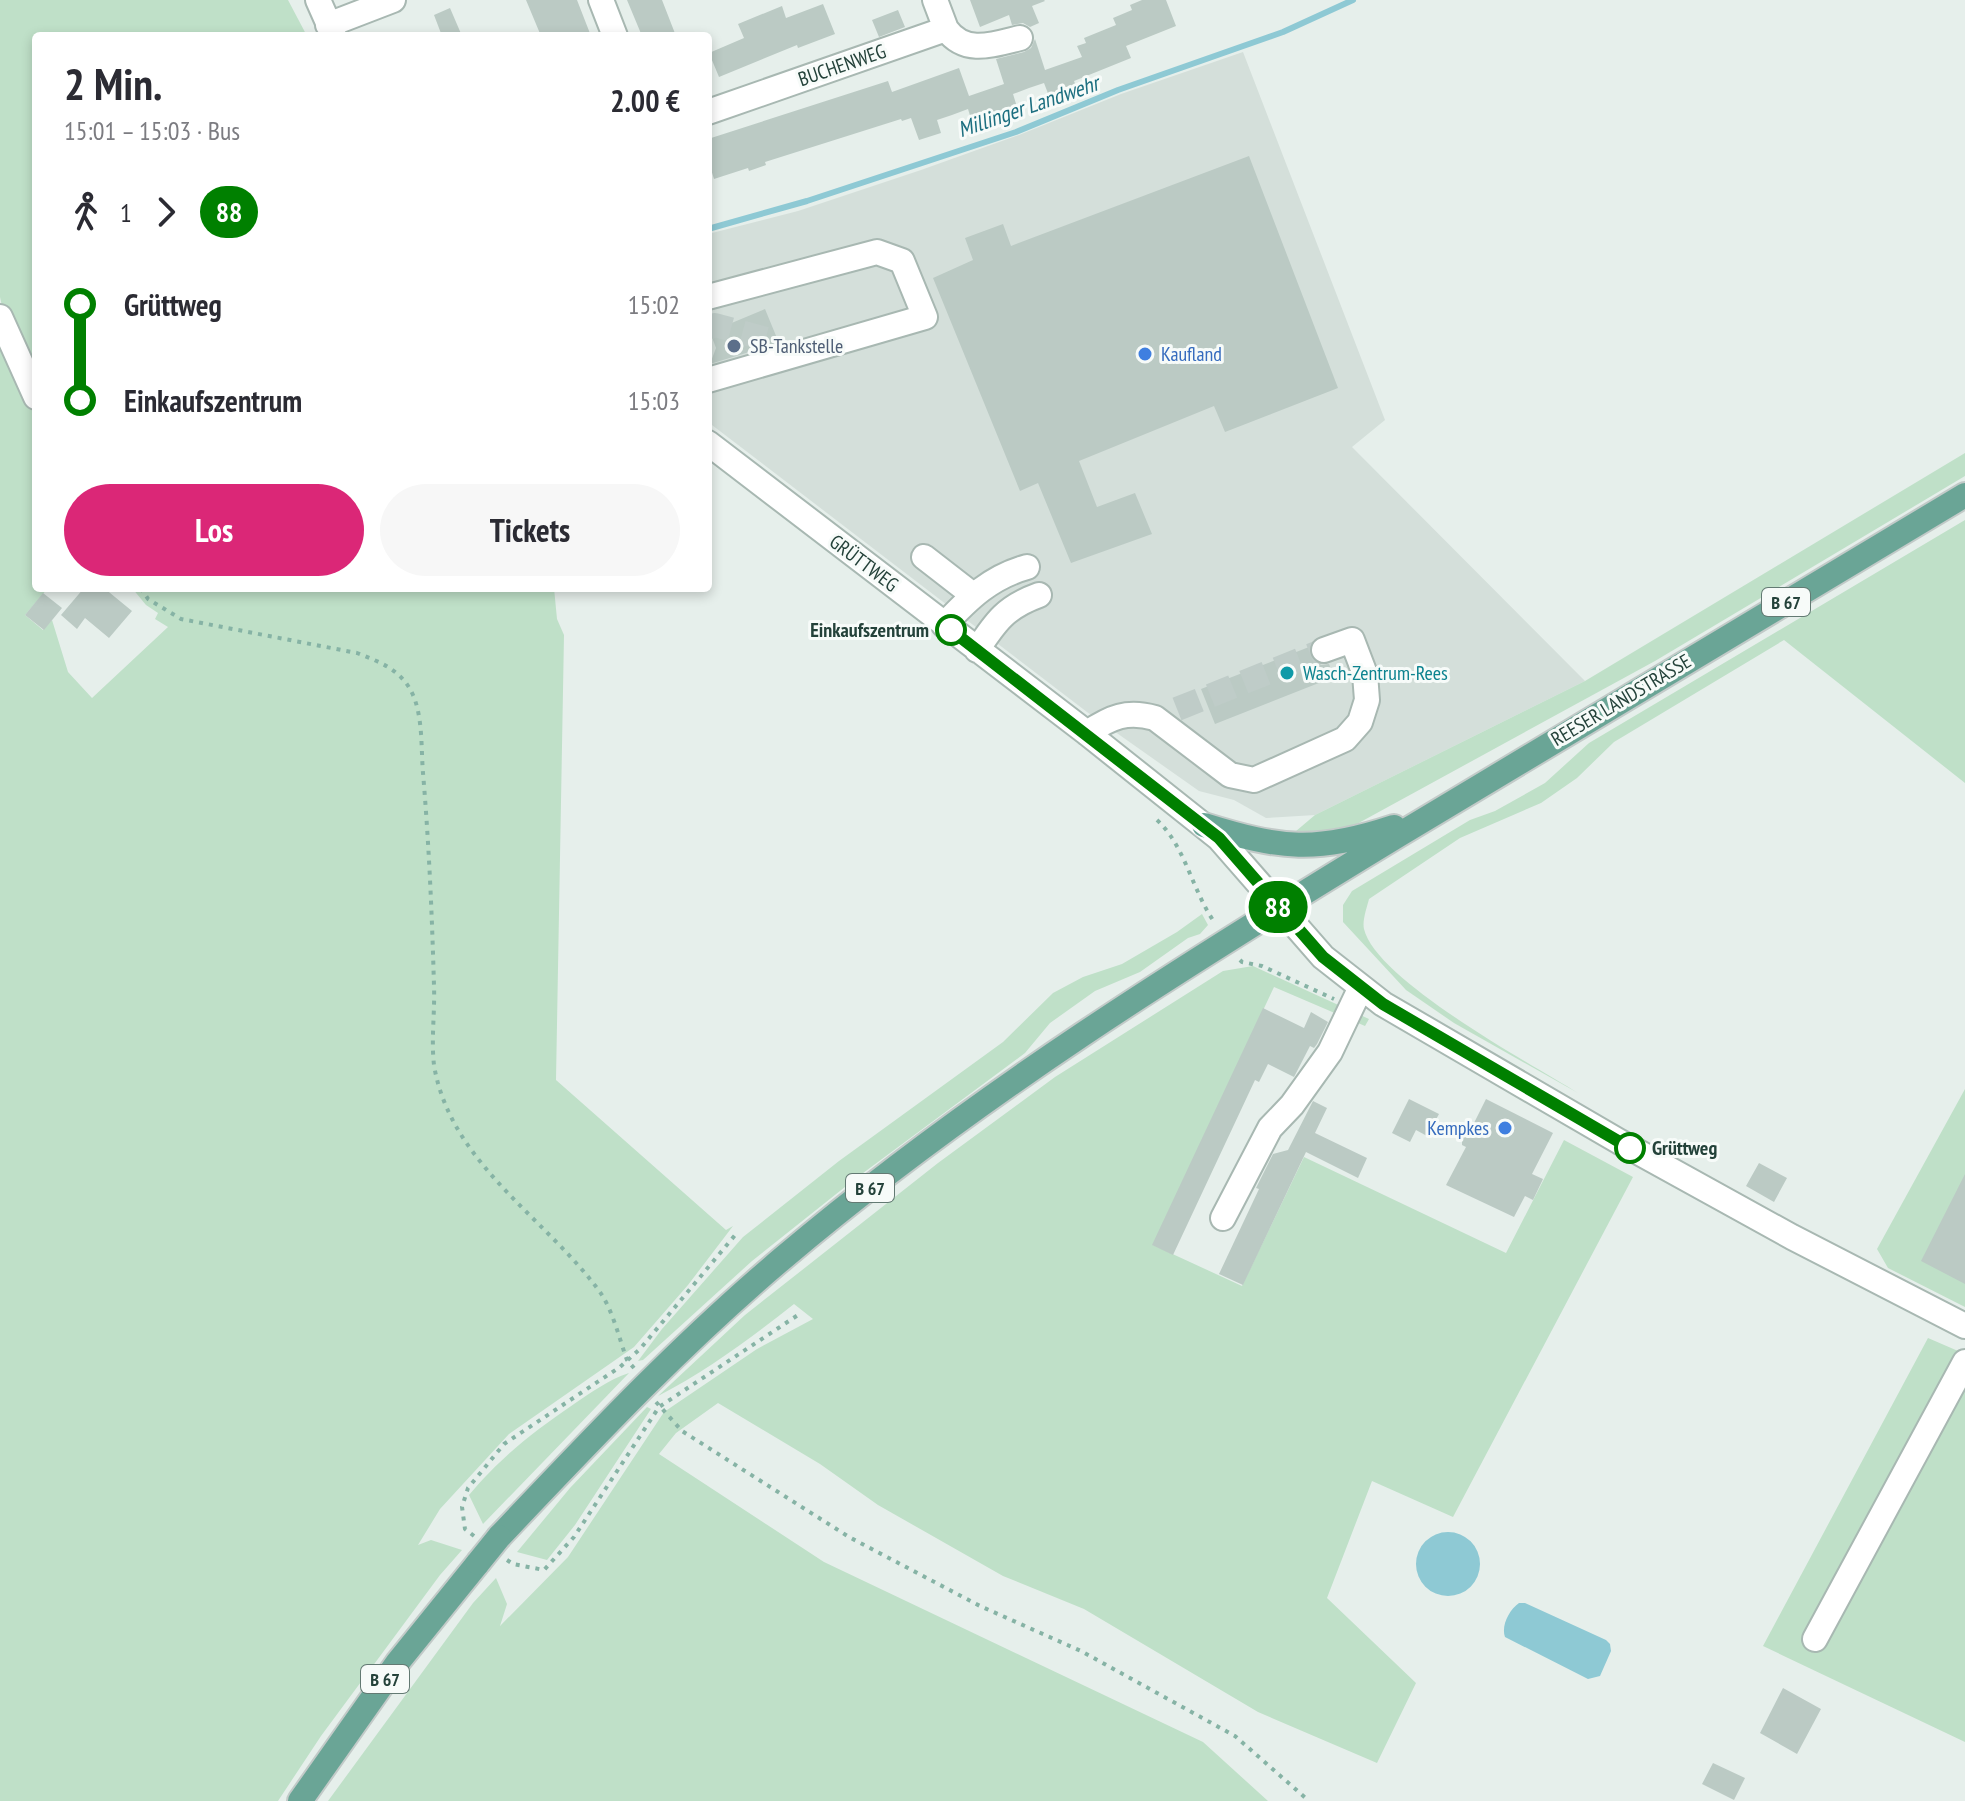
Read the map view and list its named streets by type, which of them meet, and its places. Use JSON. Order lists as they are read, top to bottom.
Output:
{
  "streets": {
    "main road": ["B 67", "REESER LANDSTRASSE"],
    "street": ["BUCHENWEG", "GRÜTTWEG"]
  },
  "crossings": [
    ["GRÜTTWEG", "B 67"],
    ["GRÜTTWEG", "REESER LANDSTRASSE"],
    ["B 67", "REESER LANDSTRASSE"]
  ],
  "water": ["Millinger Landwehr"],
  "places": [
    "SB-Tankstelle",
    "Kaufland",
    "Einkaufszentrum",
    "Wasch-Zentrum-Rees",
    "Kempkes",
    "Grüttweg"
  ],
  "lines": ["bus line 88"],
  "page": {
    "on_map": "88",
    "heading": ["2 Min.", "15:01 – 15:03 · Bus", "2.00 €"],
    "legs": ["1", "88"],
    "list": [
      {
        "name": "Grüttweg",
        "value": "15:02"
      },
      {
        "name": "Einkaufszentrum",
        "value": "15:03"
      }
    ],
    "buttons": ["Los", "Tickets"]
  }
}
